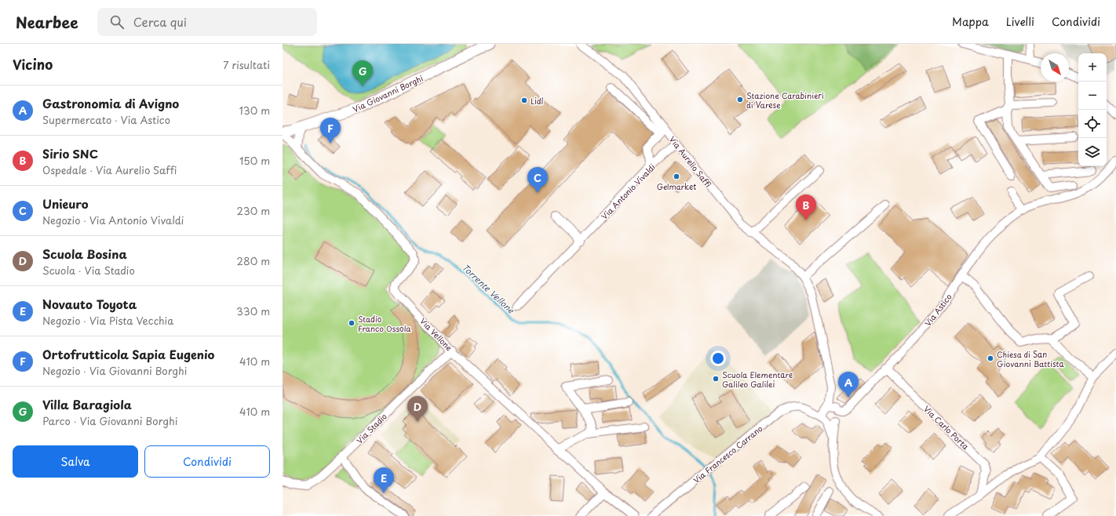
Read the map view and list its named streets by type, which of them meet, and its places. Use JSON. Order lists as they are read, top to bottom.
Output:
{
  "streets": {
    "main road": ["Via Giovanni Borghi"],
    "street": [
      "Via Aurelio Saffi",
      "Via Antonio Vivaldi",
      "Via Astico",
      "Via Vellone",
      "Via Carlo Porta",
      "Via Stadio",
      "Via Francesco Carrano"
    ]
  },
  "crossings": [
    ["Via Giovanni Borghi", "Via Vellone"],
    ["Via Aurelio Saffi", "Via Antonio Vivaldi"],
    ["Via Aurelio Saffi", "Via Astico"],
    ["Via Aurelio Saffi", "Via Francesco Carrano"],
    ["Via Astico", "Via Carlo Porta"],
    ["Via Vellone", "Via Stadio"]
  ],
  "water": ["Torrente Vellone"],
  "places": [
    "Stazione Carabinieri di Varese",
    "Lidl",
    "Gelmarket",
    "Stadio Franco Ossola",
    "Chiesa di San Giovanni Battista",
    "Scuola Elementare Galileo Galilei"
  ],
  "north": "bottom right",
  "page": {
    "header": "Nearbee",
    "search": "Cerca qui",
    "nav": ["Mappa", "Livelli", "Condividi"],
    "heading": ["Vicino", "7 risultati"],
    "map_buttons": ["+", "−"],
    "pins": [
      "G",
      "F",
      "C",
      "B",
      "A",
      "D",
      "E"
    ],
    "list": [
      {
        "mark": "A",
        "name": "Gastronomia di Avigno",
        "note": "Supermercato · Via Astico",
        "value": "130 m"
      },
      {
        "mark": "B",
        "name": "Sirio SNC",
        "note": "Ospedale · Via Aurelio Saffi",
        "value": "150 m"
      },
      {
        "mark": "C",
        "name": "Unieuro",
        "note": "Negozio · Via Antonio Vivaldi",
        "value": "230 m"
      },
      {
        "mark": "D",
        "name": "Scuola Bosina",
        "note": "Scuola · Via Stadio",
        "value": "280 m"
      },
      {
        "mark": "E",
        "name": "Novauto Toyota",
        "note": "Negozio · Via Pista Vecchia",
        "value": "330 m"
      },
      {
        "mark": "F",
        "name": "Ortofrutticola Sapia Eugenio",
        "note": "Negozio · Via Giovanni Borghi",
        "value": "410 m"
      },
      {
        "mark": "G",
        "name": "Villa Baragiola",
        "note": "Parco · Via Giovanni Borghi",
        "value": "410 m"
      }
    ],
    "buttons": ["Salva", "Condividi"]
  }
}
